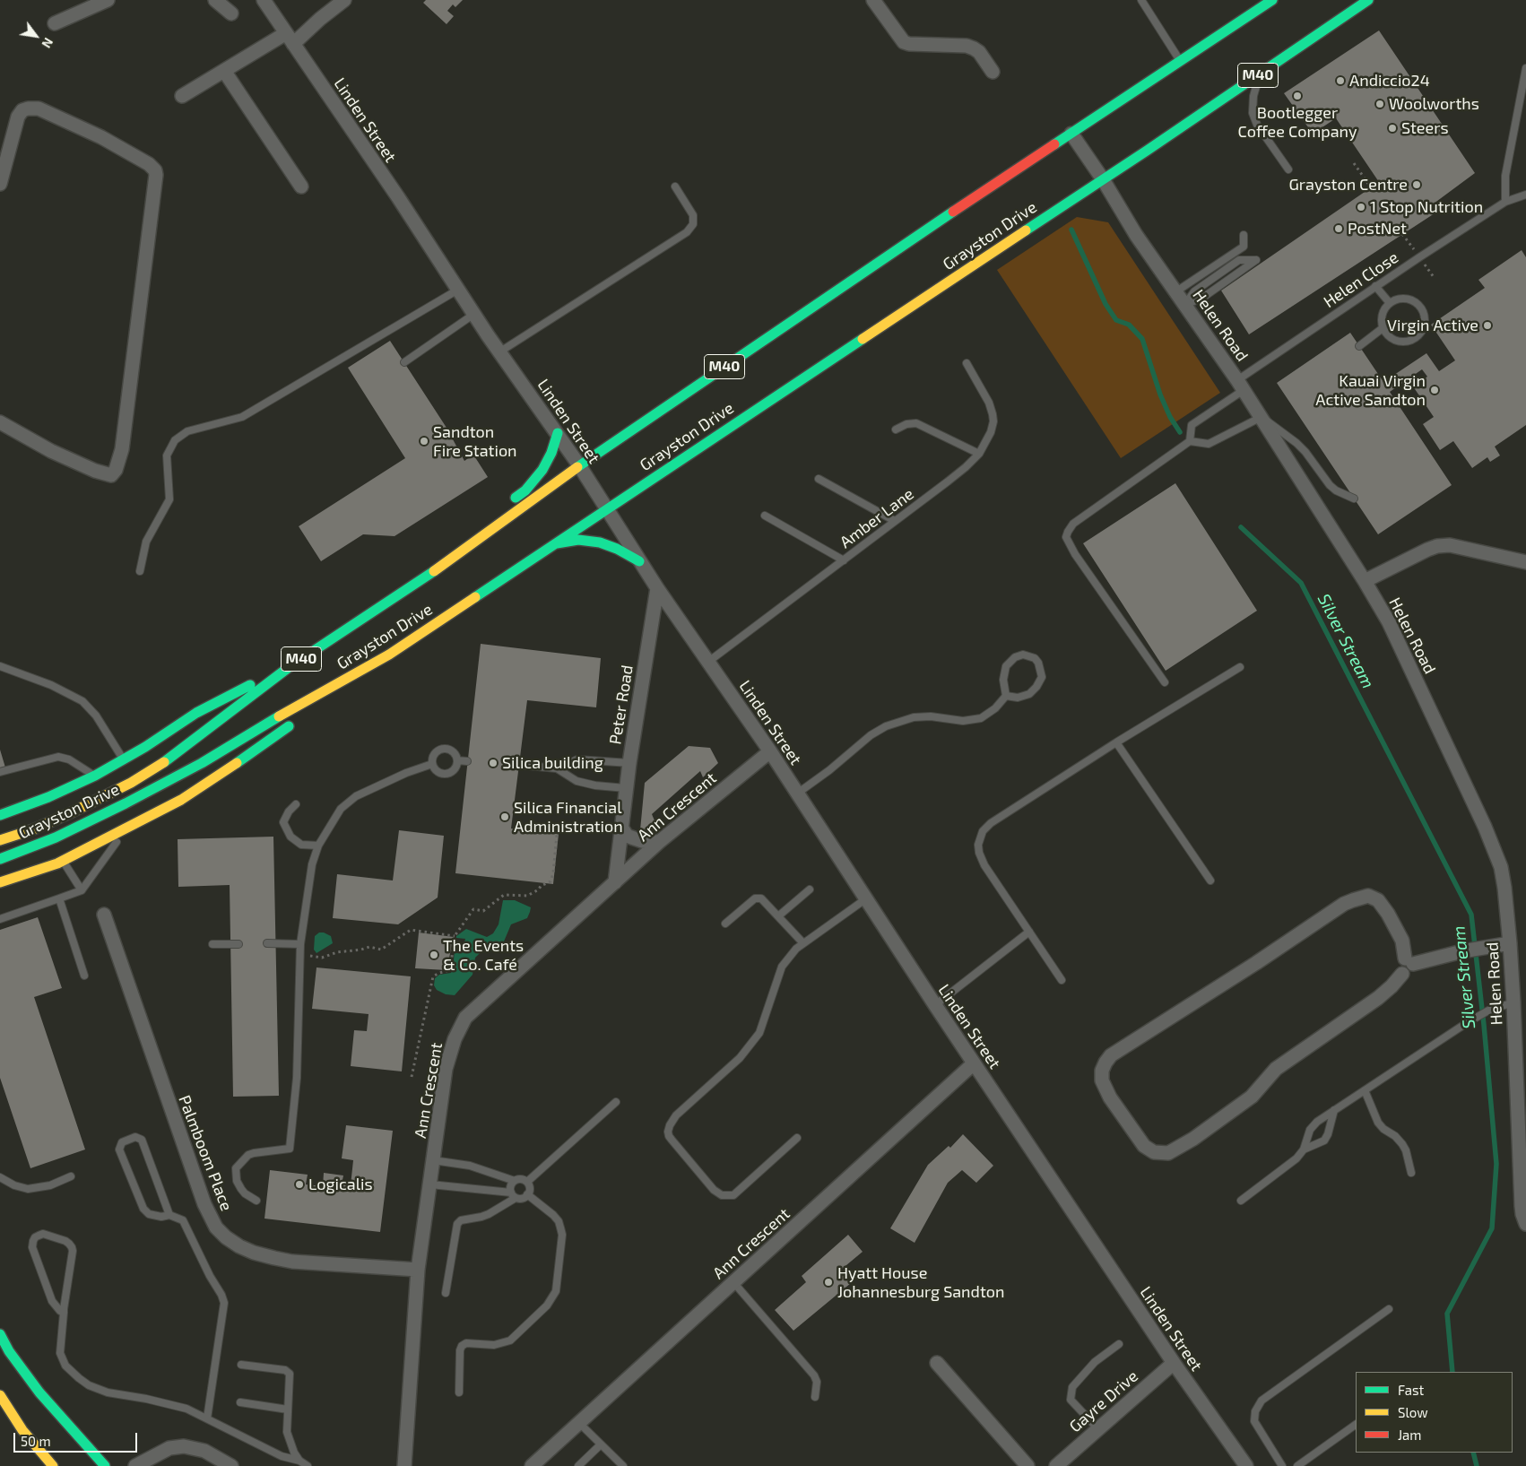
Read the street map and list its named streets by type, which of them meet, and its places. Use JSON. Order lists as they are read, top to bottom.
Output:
{
  "streets": {
    "main road": ["M40", "Grayston Drive"],
    "street": [
      "Linden Street",
      "Helen Road",
      "Peter Road",
      "Ann Crescent",
      "Palmboom Place",
      "Gayre Drive"
    ],
    "lane": ["Helen Close", "Amber Lane"]
  },
  "crossings": [
    ["Linden Street", "Grayston Drive"],
    ["Linden Street", "Amber Lane"],
    ["Linden Street", "Peter Road"],
    ["Linden Street", "Ann Crescent"],
    ["Linden Street", "Gayre Drive"],
    ["Grayston Drive", "Helen Road"],
    ["Helen Close", "Helen Road"],
    ["Peter Road", "Ann Crescent"],
    ["Ann Crescent", "Palmboom Place"]
  ],
  "water": ["Silver Stream"],
  "places": [
    "Andiccio24",
    "Bootlegger Coffee Company",
    "Woolworths",
    "Steers",
    "Grayston Centre",
    "1 Stop Nutrition",
    "PostNet",
    "Virgin Active",
    "Kauai Virgin Active Sandton",
    "Sandton Fire Station",
    "Silica building",
    "Silica Financial Administration",
    "The Events & Co. Café",
    "Logicalis",
    "Hyatt House Johannesburg Sandton"
  ],
  "legend": ["Fast", "Slow", "Jam"],
  "scale_bar": "50 m",
  "north": "bottom right"
}
